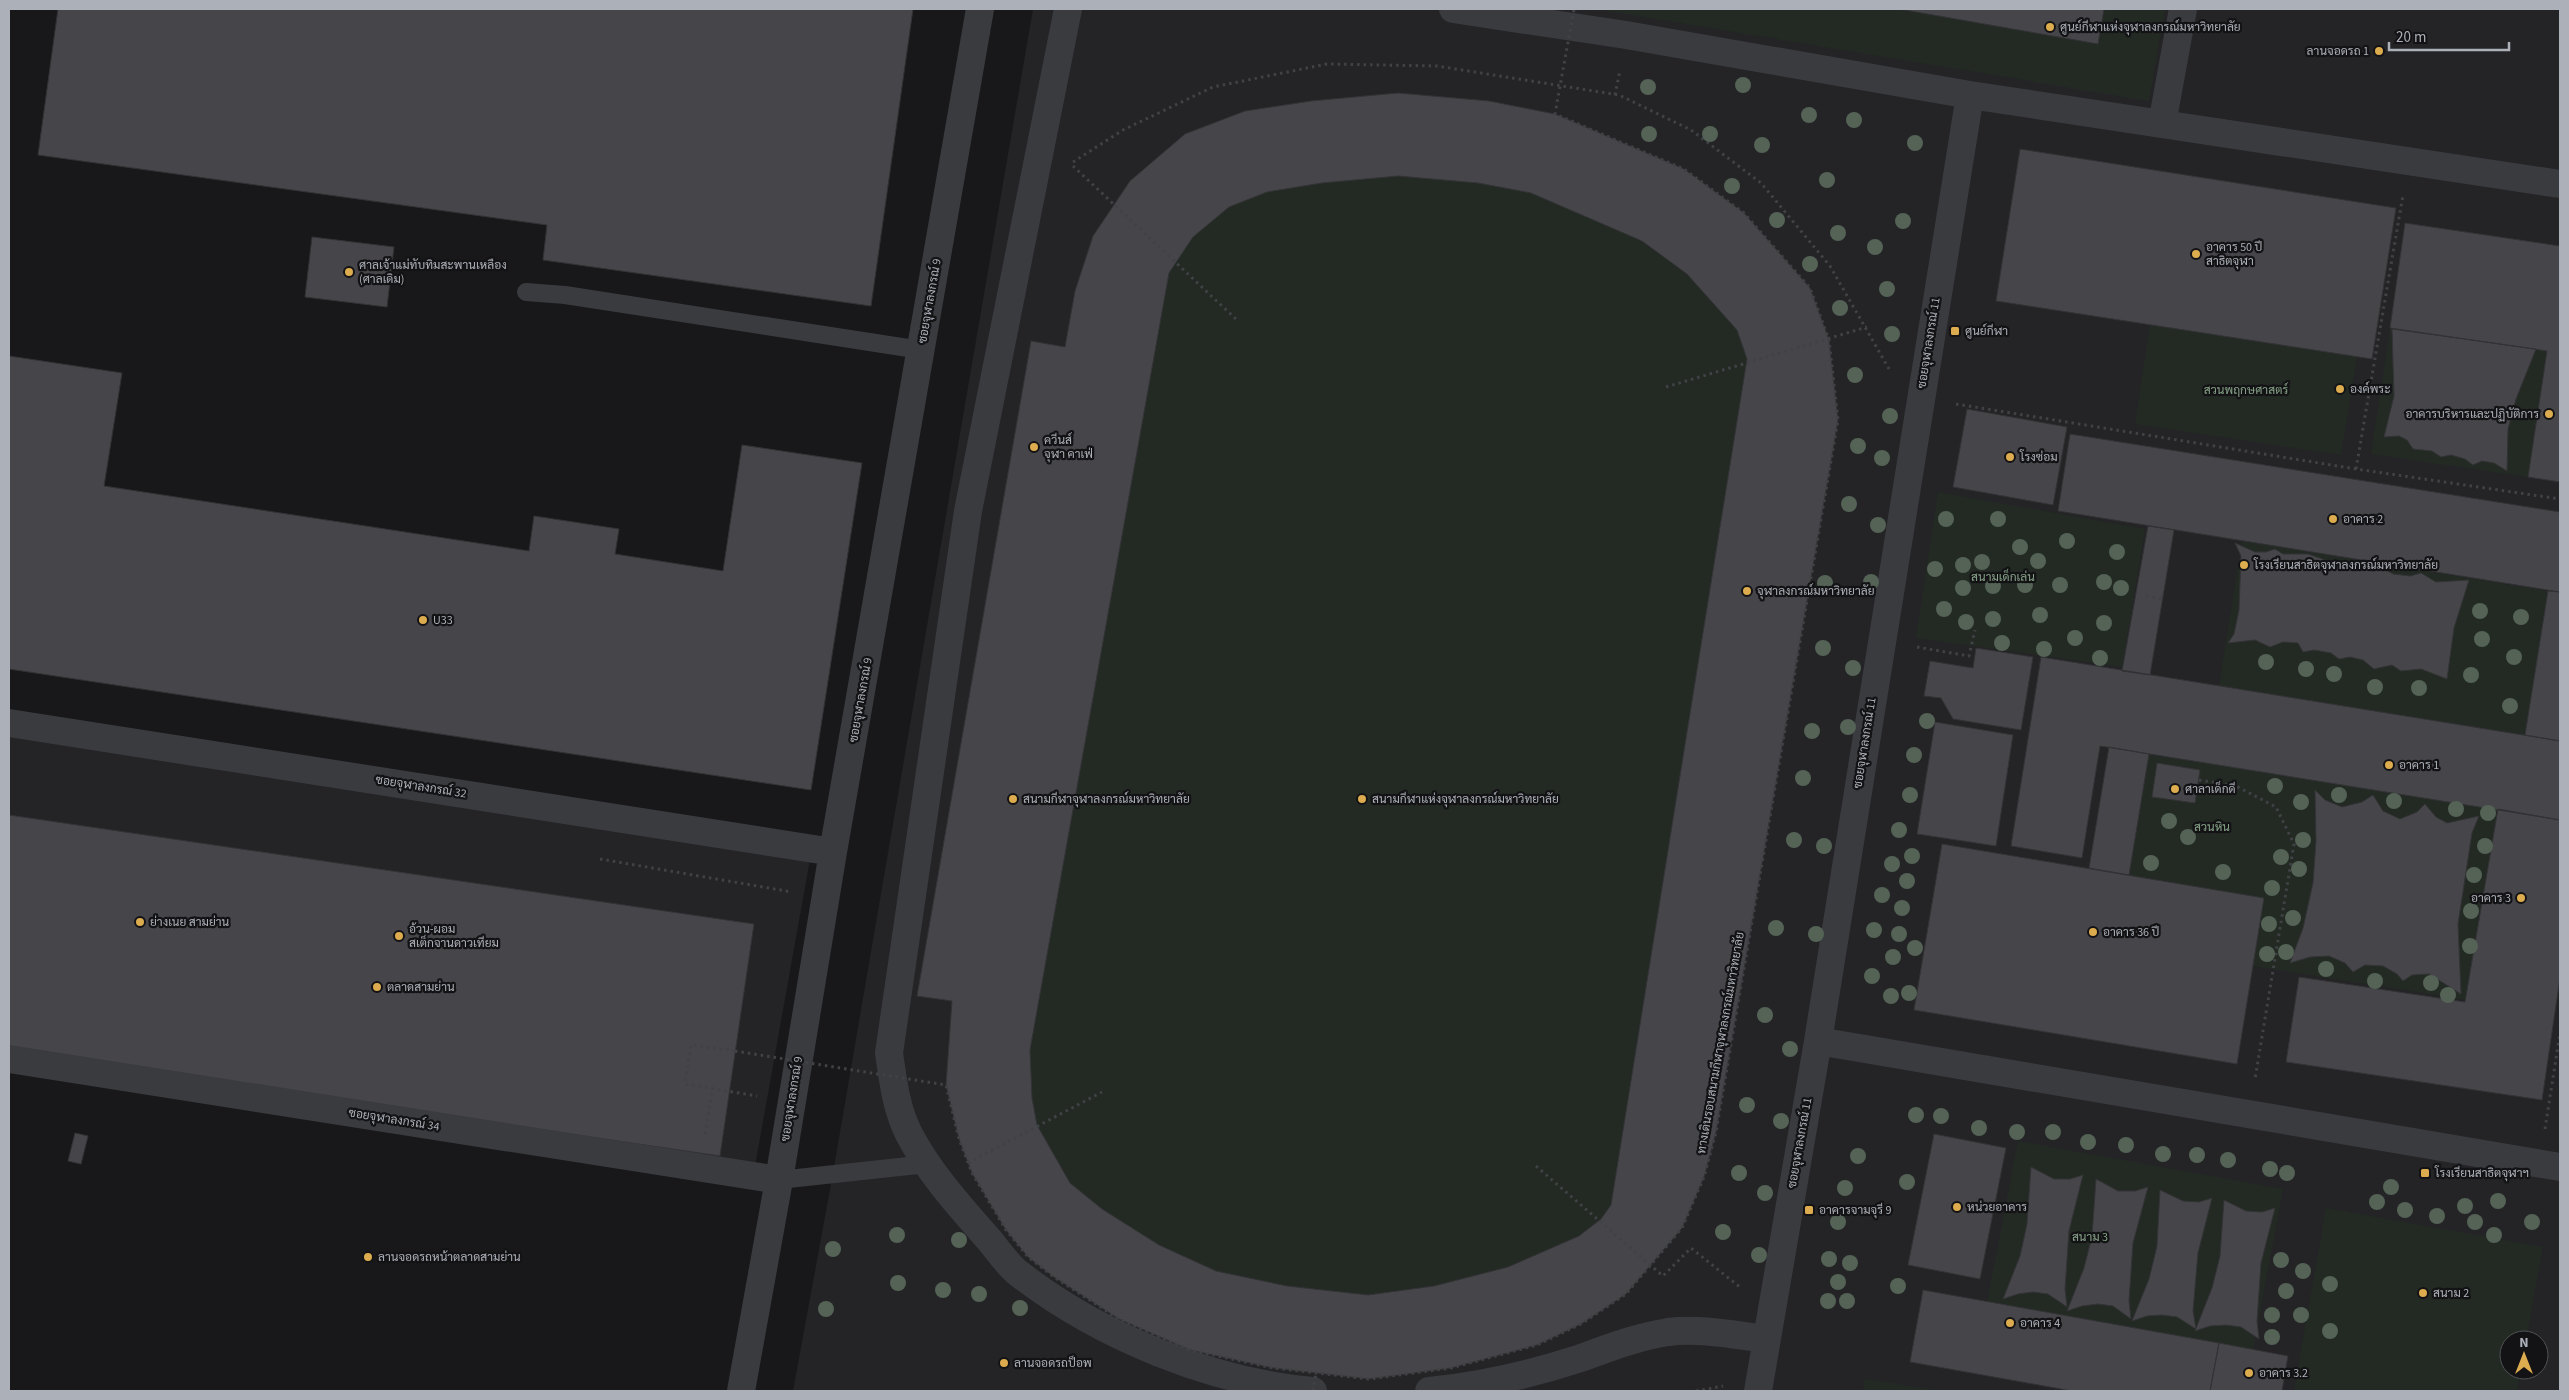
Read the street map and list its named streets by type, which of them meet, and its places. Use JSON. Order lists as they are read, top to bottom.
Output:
{
  "streets": {
    "street": [
      "ซอยจุฬาลงกรณ์ 9",
      "ซอยจุฬาลงกรณ์ 11",
      "ซอยจุฬาลงกรณ์ 32",
      "ซอยจุฬาลงกรณ์ 34"
    ],
    "path": ["ทางเดินรอบสนามกีฬาจุฬาลงกรณ์มหาวิทยาลัย"]
  },
  "crossings": [
    ["ซอยจุฬาลงกรณ์ 9", "ซอยจุฬาลงกรณ์ 32"],
    ["ซอยจุฬาลงกรณ์ 9", "ซอยจุฬาลงกรณ์ 34"]
  ],
  "parks": [
    "สวนพฤกษศาสตร์",
    "สนามเด็กเล่น",
    "สวนหิน",
    "สนาม 3"
  ],
  "places": {
    "other": [
      "ศูนย์กีฬาแห่งจุฬาลงกรณ์มหาวิทยาลัย",
      "ลานจอดรถ 1",
      "อาคาร 50 ปี สาธิตจุฬา",
      "ศาลเจ้าแม่ทับทิมสะพานเหลือง (ศาลเดิม)",
      "องค์พระ",
      "อาคารบริหารและปฏิบัติการ",
      "ควีนส์ จุฬา คาเฟ่",
      "โรงซ่อม",
      "อาคาร 2",
      "โรงเรียนสาธิตจุฬาลงกรณ์มหาวิทยาลัย",
      "จุฬาลงกรณ์มหาวิทยาลัย",
      "U33",
      "อาคาร 1",
      "ศาลาเด็กดี",
      "สนามกีฬาจุฬาลงกรณ์มหาวิทยาลัย",
      "สนามกีฬาแห่งจุฬาลงกรณ์มหาวิทยาลัย",
      "อาคาร 3",
      "ย่างเนย สามย่าน",
      "อาคาร 36 ปี",
      "อ้วน-ผอม สเต็กจานดาวเทียม",
      "ตลาดสามย่าน",
      "หน่วยอาคาร",
      "ลานจอดรถหน้าตลาดสามย่าน",
      "สนาม 2",
      "อาคาร 4",
      "ลานจอดรถป็อพ",
      "อาคาร 3.2"
    ],
    "transit": ["ศูนย์กีฬา", "โรงเรียนสาธิตจุฬาฯ", "อาคารจามจุรี 9"]
  },
  "scale_bar": "20 m",
  "north": "top"
}
